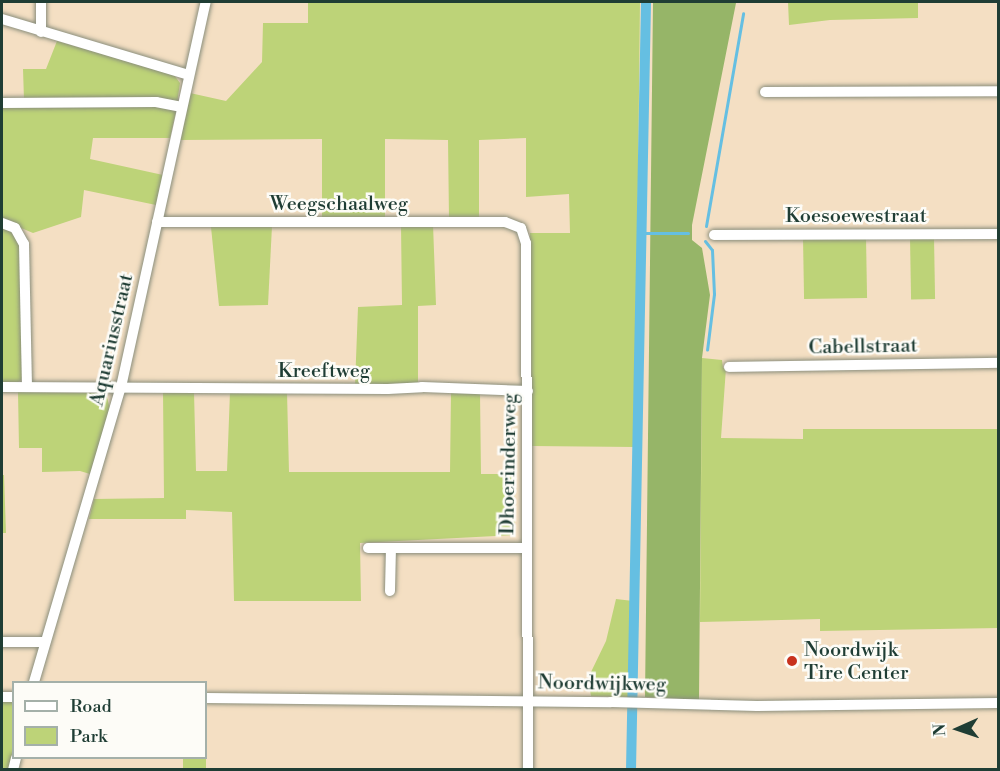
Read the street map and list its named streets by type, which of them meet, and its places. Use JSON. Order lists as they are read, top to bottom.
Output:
{
  "streets": {
    "street": [
      "Weegschaalweg",
      "Koesoewestraat",
      "Aquariusstraat",
      "Cabellstraat",
      "Kreeftweg",
      "Dhoerinderweg",
      "Noordwijkweg"
    ]
  },
  "crossings": [
    ["Weegschaalweg", "Aquariusstraat"],
    ["Weegschaalweg", "Dhoerinderweg"],
    ["Aquariusstraat", "Kreeftweg"],
    ["Kreeftweg", "Dhoerinderweg"],
    ["Dhoerinderweg", "Noordwijkweg"]
  ],
  "places": ["Noordwijk Tire Center"],
  "legend": ["Road", "Park"],
  "north": "left"
}
